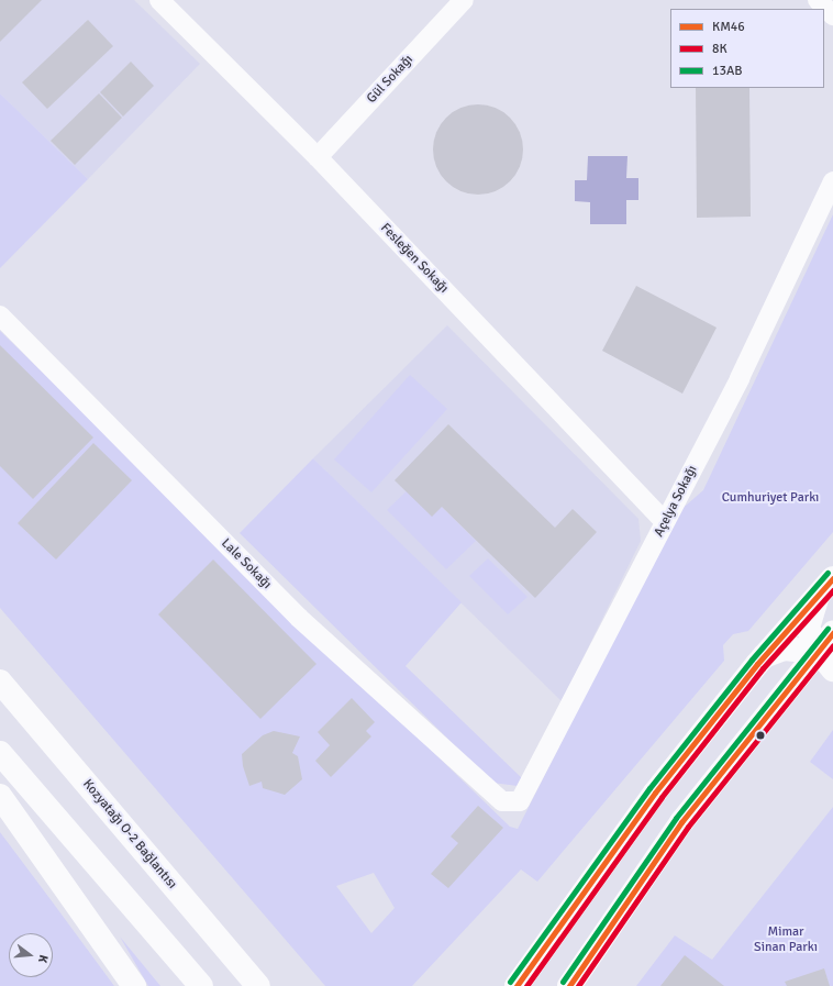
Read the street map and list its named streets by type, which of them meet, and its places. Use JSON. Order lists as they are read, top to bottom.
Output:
{
  "streets": {
    "main road": ["Kozyatağı O-2 Bağlantısı"],
    "street": [
      "Gül Sokağı",
      "Fesleğen Sokağı",
      "Açelya Sokağı",
      "Lale Sokağı"
    ]
  },
  "crossings": [
    ["Gül Sokağı", "Fesleğen Sokağı"],
    ["Fesleğen Sokağı", "Açelya Sokağı"],
    ["Açelya Sokağı", "Lale Sokağı"]
  ],
  "parks": ["Cumhuriyet Parkı", "Mimar Sinan Parkı"],
  "lines": ["transit line 13AB", "transit line KM46", "transit line 8K"],
  "legend": ["KM46", "8K", "13AB"],
  "north": "right"
}
